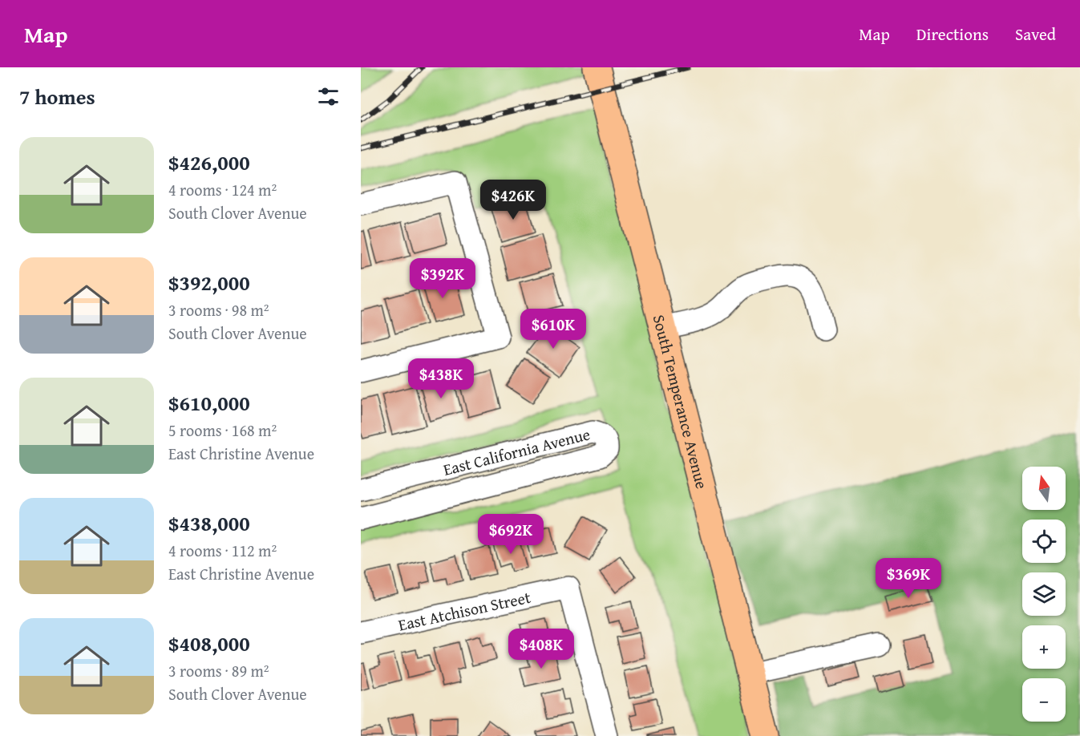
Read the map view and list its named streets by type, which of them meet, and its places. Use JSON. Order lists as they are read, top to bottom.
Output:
{
  "streets": {
    "main road": ["South Temperance Avenue"],
    "street": ["East California Avenue", "East Atchison Street"]
  },
  "north": "top",
  "page": {
    "header": "Map",
    "nav": ["Map", "Directions", "Saved"],
    "heading": "7 homes",
    "list": [
      {
        "name": "$426,000",
        "note": "4 rooms · 124 m² · South Clover Avenue"
      },
      {
        "name": "$392,000",
        "note": "3 rooms · 98 m² · South Clover Avenue"
      },
      {
        "name": "$610,000",
        "note": "5 rooms · 168 m² · East Christine Avenue"
      },
      {
        "name": "$438,000",
        "note": "4 rooms · 112 m² · East Christine Avenue"
      },
      {
        "name": "$408,000",
        "note": "3 rooms · 89 m² · South Clover Avenue"
      }
    ],
    "price": [
      "$426K",
      "$392K",
      "$610K",
      "$438K",
      "$692K",
      "$369K",
      "$408K"
    ],
    "map_buttons": ["+", "−"]
  }
}
